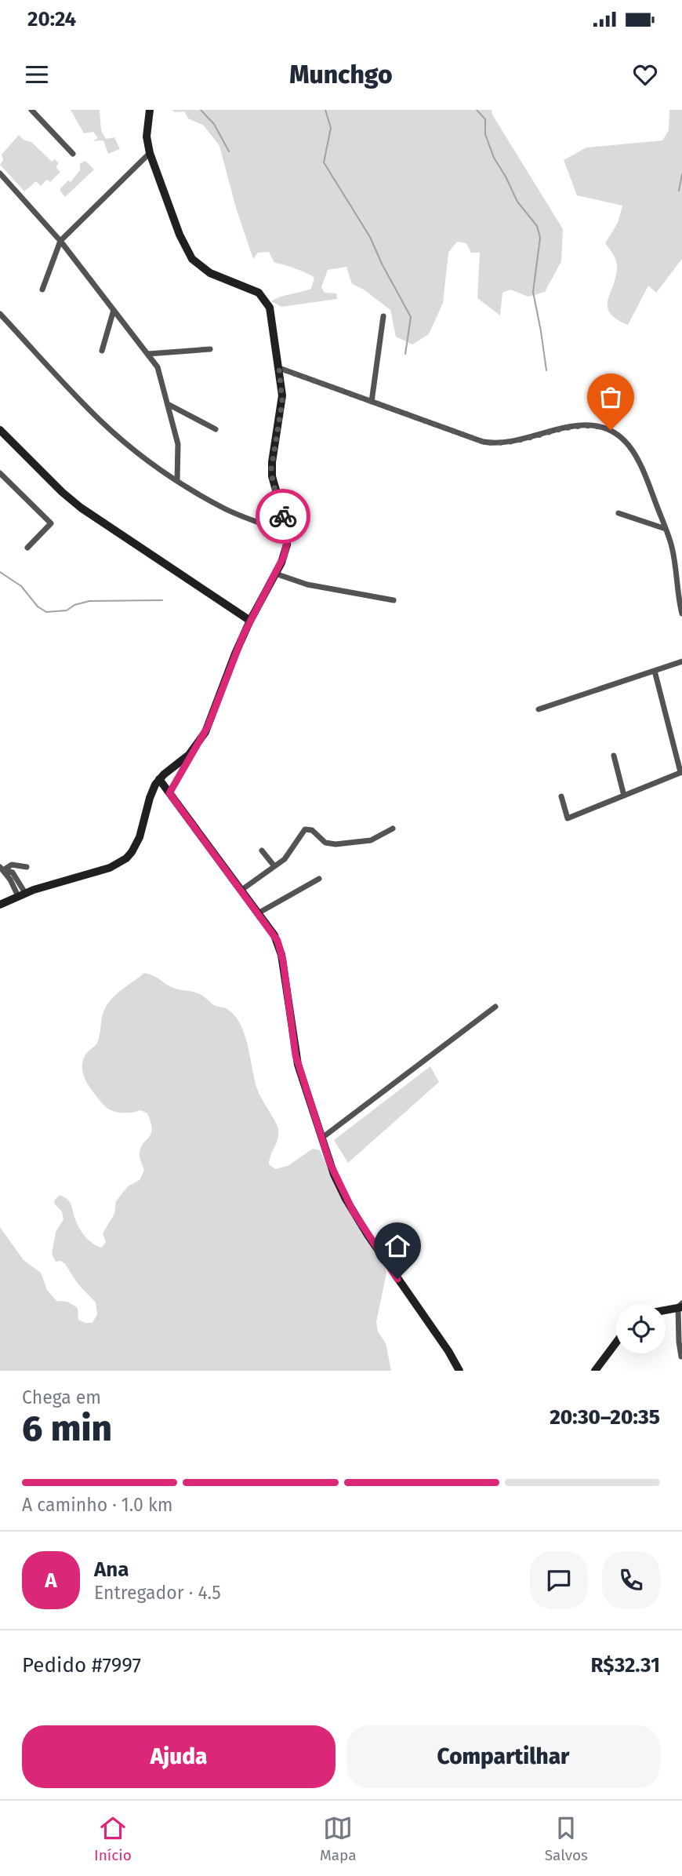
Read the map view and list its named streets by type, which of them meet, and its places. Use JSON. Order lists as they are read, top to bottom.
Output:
{
  "page": {
    "status": "20:24",
    "header": "Munchgo",
    "heading": ["6 min", "Chega em", "20:30–20:35"],
    "panel": [
      "Ana",
      "Entregador · 4.5",
      "Pedido #7997",
      "R$32.31"
    ],
    "bar": "A caminho · 1.0 km",
    "round": "A",
    "buttons": ["Ajuda", "Compartilhar"],
    "tabs": ["Início", "Mapa", "Salvos"]
  }
}
